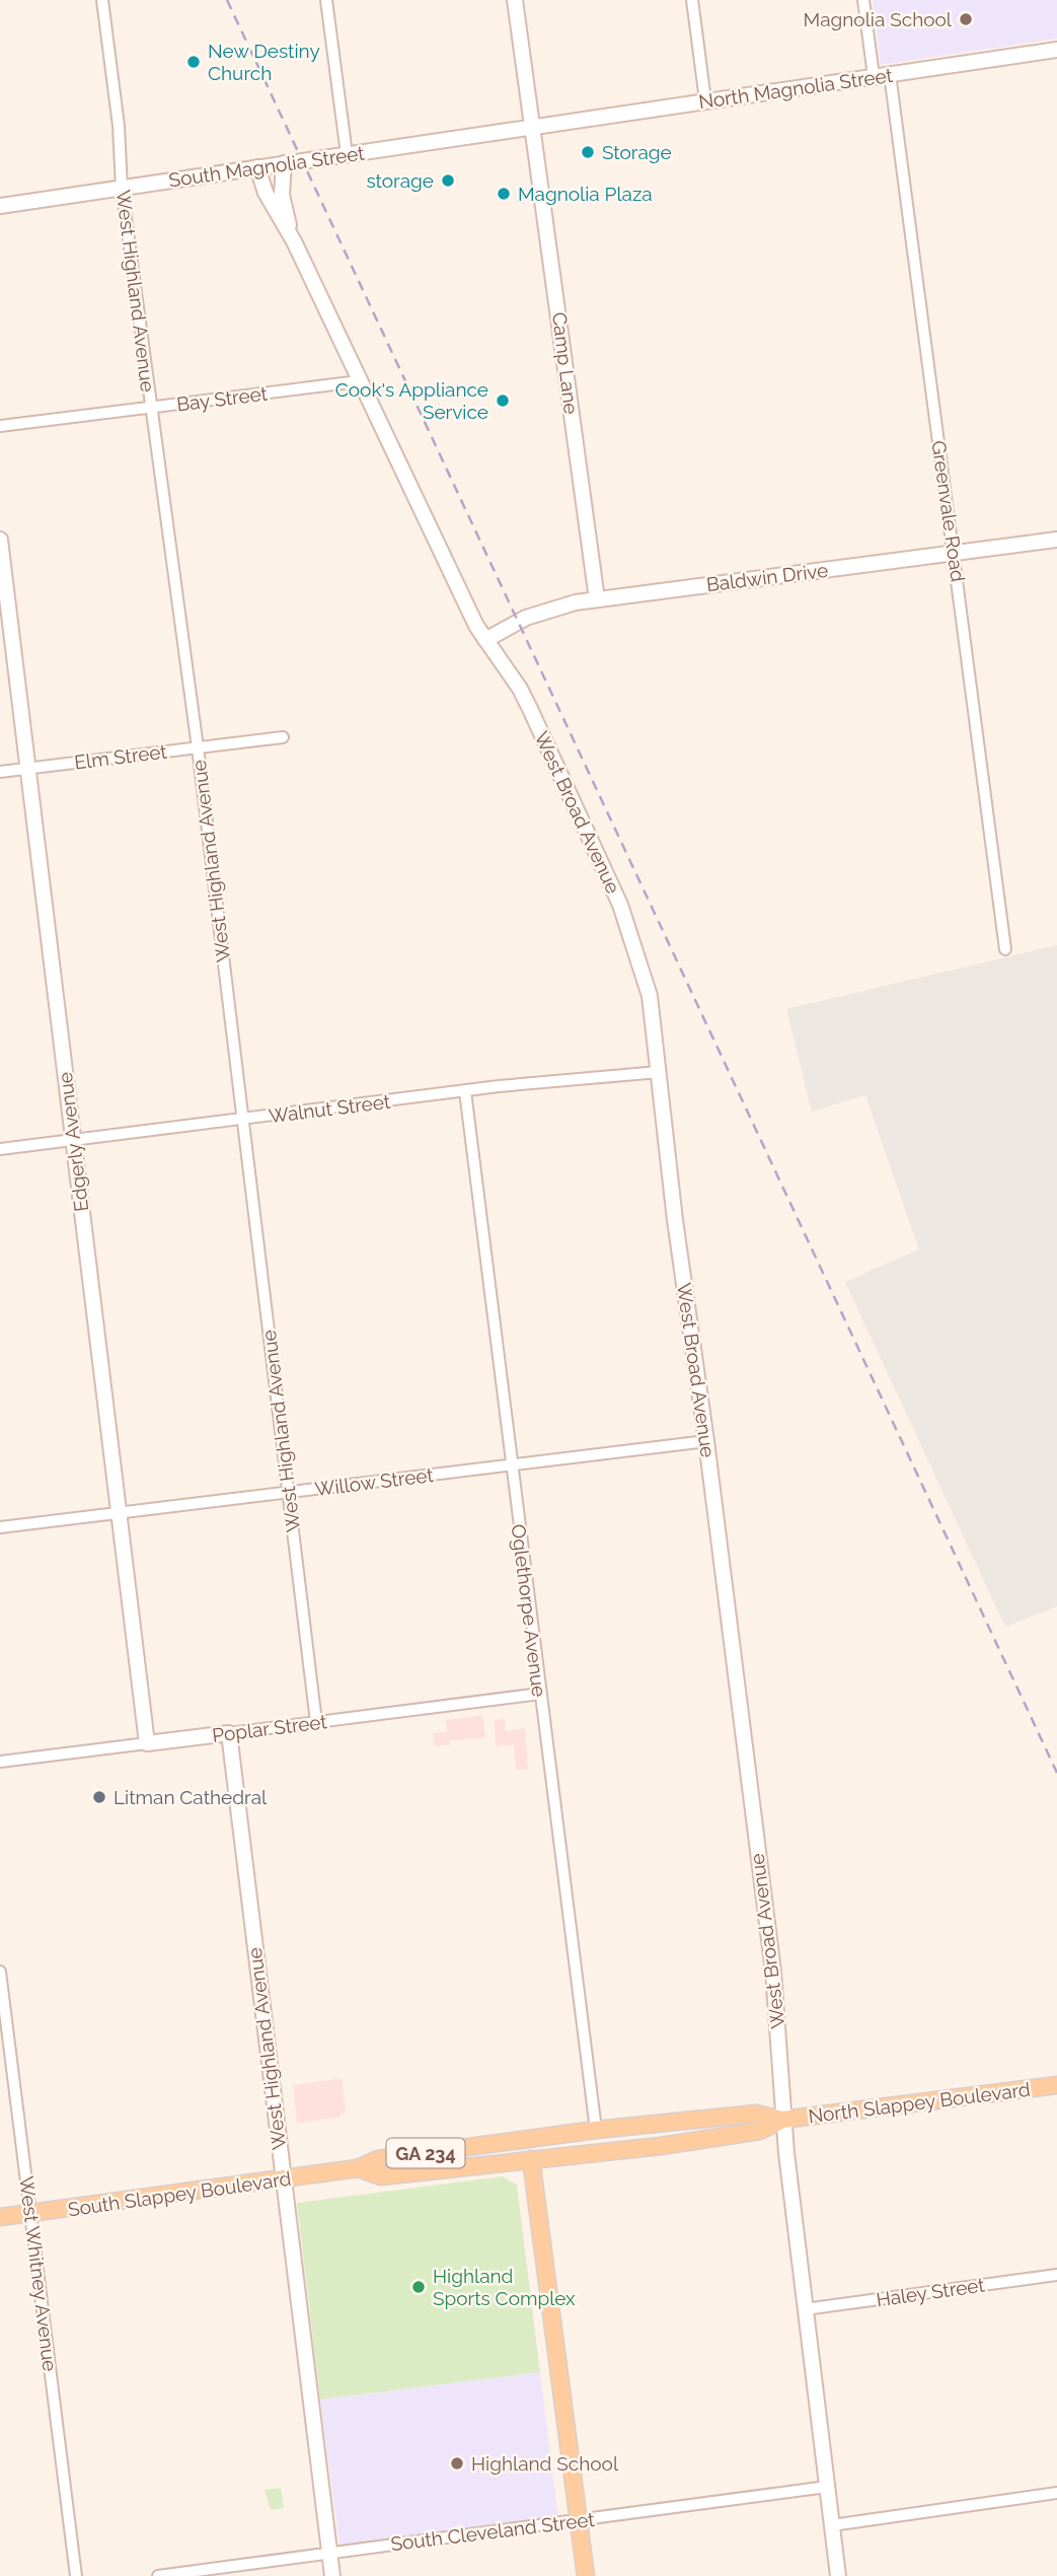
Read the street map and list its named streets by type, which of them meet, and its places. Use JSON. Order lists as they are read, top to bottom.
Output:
{
  "streets": {
    "main road": ["North Slappey Boulevard", "GA 234", "South Slappey Boulevard"],
    "street": [
      "North Magnolia Street",
      "South Magnolia Street",
      "West Highland Avenue",
      "Camp Lane",
      "Bay Street",
      "Greenvale Road",
      "Baldwin Drive",
      "Elm Street",
      "West Broad Avenue",
      "Walnut Street",
      "Edgerly Avenue",
      "Willow Street",
      "Oglethorpe Avenue",
      "Poplar Street",
      "West Whitney Avenue",
      "Haley Street",
      "South Cleveland Street"
    ]
  },
  "crossings": [
    ["North Magnolia Street", "South Magnolia Street"],
    ["North Magnolia Street", "Camp Lane"],
    ["North Magnolia Street", "Greenvale Road"],
    ["South Magnolia Street", "West Highland Avenue"],
    ["South Magnolia Street", "Camp Lane"],
    ["South Magnolia Street", "West Broad Avenue"],
    ["West Highland Avenue", "Bay Street"],
    ["West Highland Avenue", "Elm Street"],
    ["West Highland Avenue", "Walnut Street"],
    ["West Highland Avenue", "Willow Street"],
    ["West Highland Avenue", "Poplar Street"],
    ["West Highland Avenue", "South Slappey Boulevard"],
    ["West Highland Avenue", "South Cleveland Street"],
    ["Camp Lane", "Baldwin Drive"],
    ["Bay Street", "West Broad Avenue"],
    ["Greenvale Road", "Baldwin Drive"],
    ["Baldwin Drive", "West Broad Avenue"],
    ["Elm Street", "Edgerly Avenue"],
    ["West Broad Avenue", "Walnut Street"],
    ["West Broad Avenue", "Willow Street"],
    ["West Broad Avenue", "North Slappey Boulevard"],
    ["West Broad Avenue", "Haley Street"],
    ["West Broad Avenue", "South Cleveland Street"],
    ["Walnut Street", "Edgerly Avenue"],
    ["Walnut Street", "Oglethorpe Avenue"],
    ["Edgerly Avenue", "Willow Street"],
    ["Edgerly Avenue", "Poplar Street"],
    ["Willow Street", "Oglethorpe Avenue"],
    ["Oglethorpe Avenue", "Poplar Street"],
    ["Oglethorpe Avenue", "North Slappey Boulevard"],
    ["North Slappey Boulevard", "South Slappey Boulevard"],
    ["South Slappey Boulevard", "West Whitney Avenue"]
  ],
  "places": [
    "Magnolia School",
    "New Destiny Church",
    "Storage",
    "storage",
    "Magnolia Plaza",
    "Cook's Appliance Service",
    "Litman Cathedral",
    "Highland Sports Complex",
    "Highland School"
  ]
}
